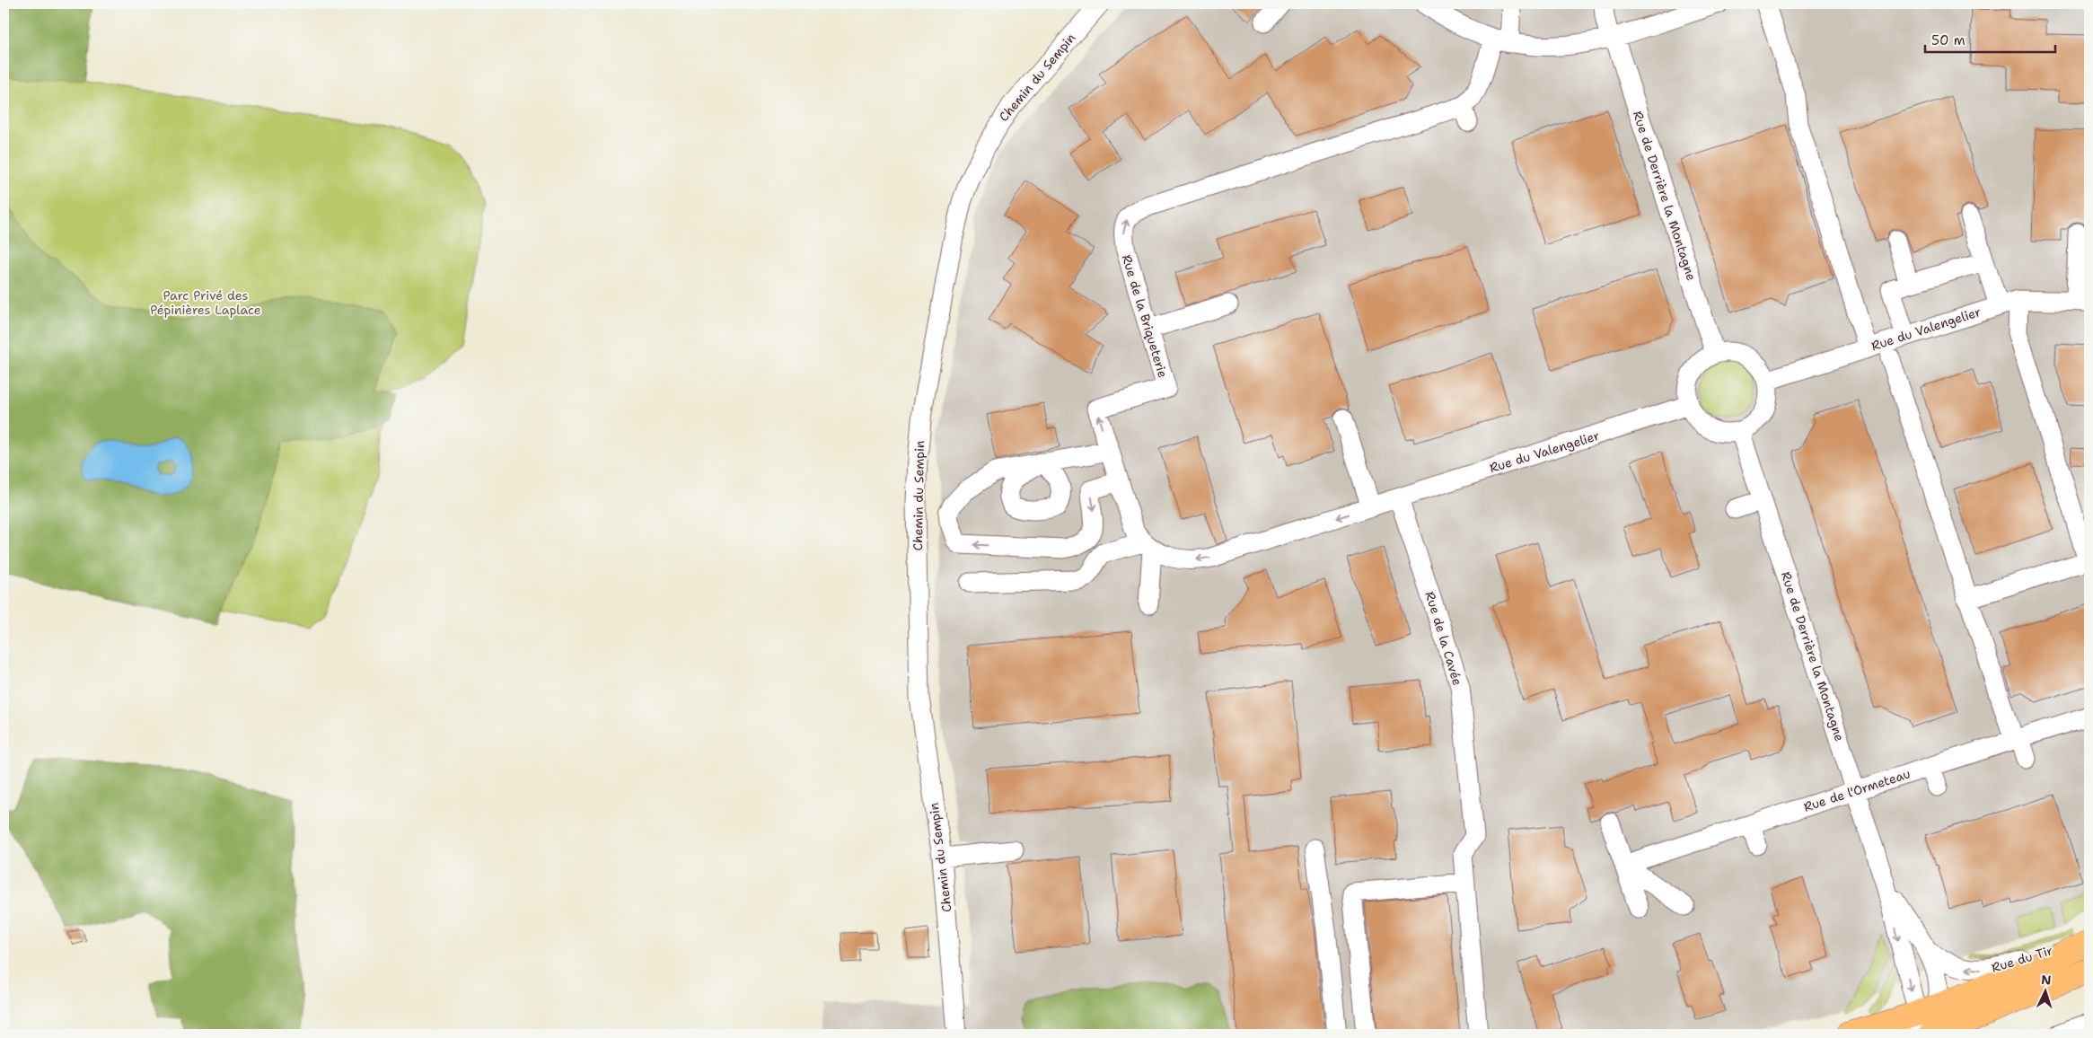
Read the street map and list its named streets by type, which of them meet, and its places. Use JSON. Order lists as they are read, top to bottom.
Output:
{
  "streets": {
    "main road": ["Rue du Tir"],
    "street": [
      "Chemin du Sempin",
      "Rue de Derrière la Montagne",
      "Rue de la Briqueterie",
      "Rue du Valengelier",
      "Rue de la Cavée",
      "Rue de l'Ormeteau"
    ]
  },
  "crossings": [
    ["Rue de Derrière la Montagne", "Rue du Valengelier"],
    ["Rue de Derrière la Montagne", "Rue de l'Ormeteau"],
    ["Rue de Derrière la Montagne", "Rue du Tir"],
    ["Rue du Valengelier", "Rue de la Cavée"]
  ],
  "parks": ["Parc Privé des Pépinières Laplace"],
  "scale_bar": "50 m",
  "north": "top"
}
